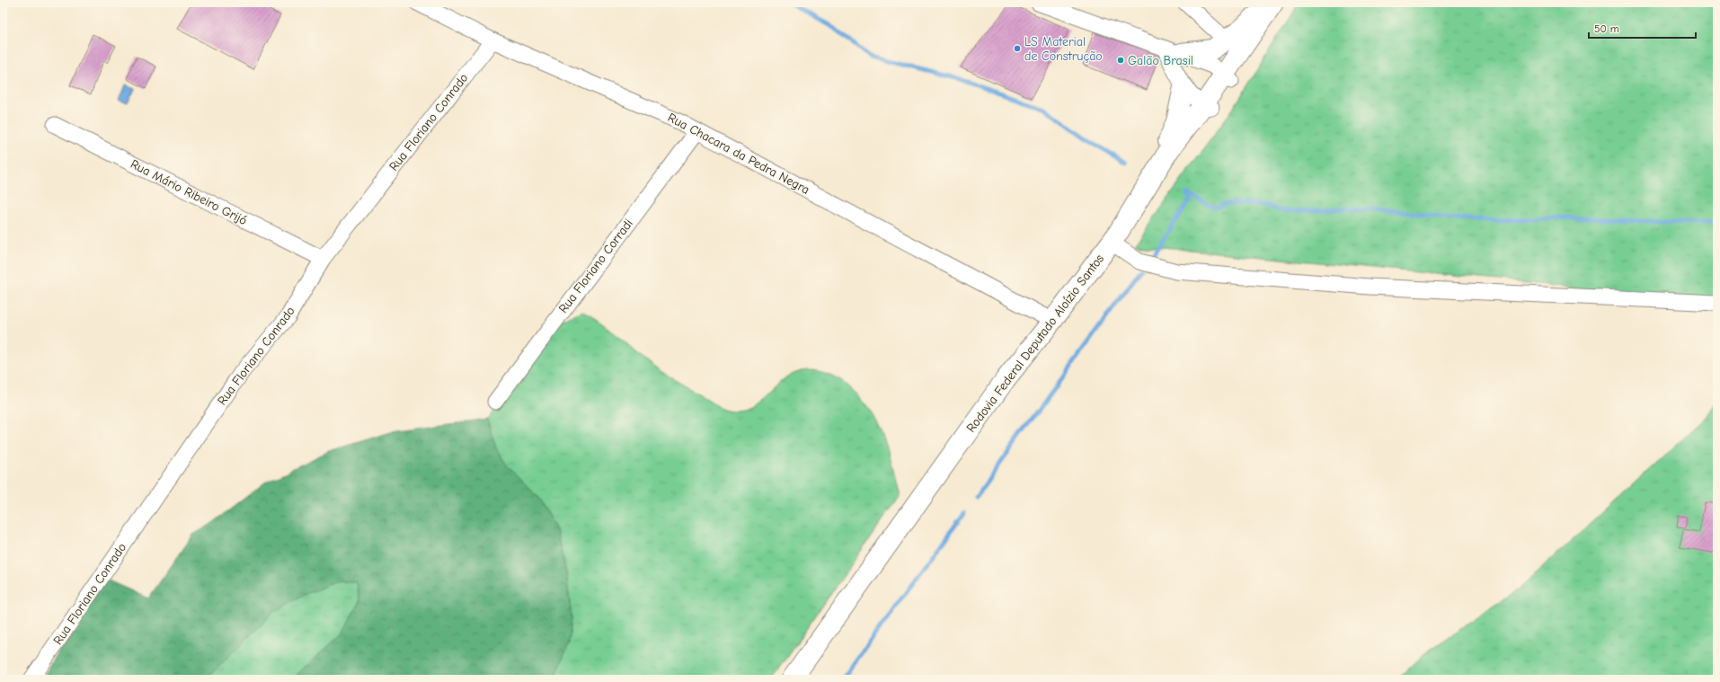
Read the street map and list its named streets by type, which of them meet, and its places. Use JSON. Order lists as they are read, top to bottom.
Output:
{
  "streets": {
    "highway": ["Rodovia Federal Deputado Aloízio Santos"],
    "street": [
      "Rua Floriano Conrado",
      "Rua Chacara da Pedra Negra",
      "Rua Mário Ribeiro Grijó",
      "Rua Floriano Corradi"
    ]
  },
  "crossings": [
    ["Rua Floriano Conrado", "Rua Chacara da Pedra Negra"],
    ["Rua Floriano Conrado", "Rua Mário Ribeiro Grijó"],
    ["Rua Chacara da Pedra Negra", "Rua Floriano Corradi"],
    ["Rua Chacara da Pedra Negra", "Rodovia Federal Deputado Aloízio Santos"]
  ],
  "places": ["LS Material de Construção", "Galão Brasil"],
  "scale_bar": "50 m"
}
